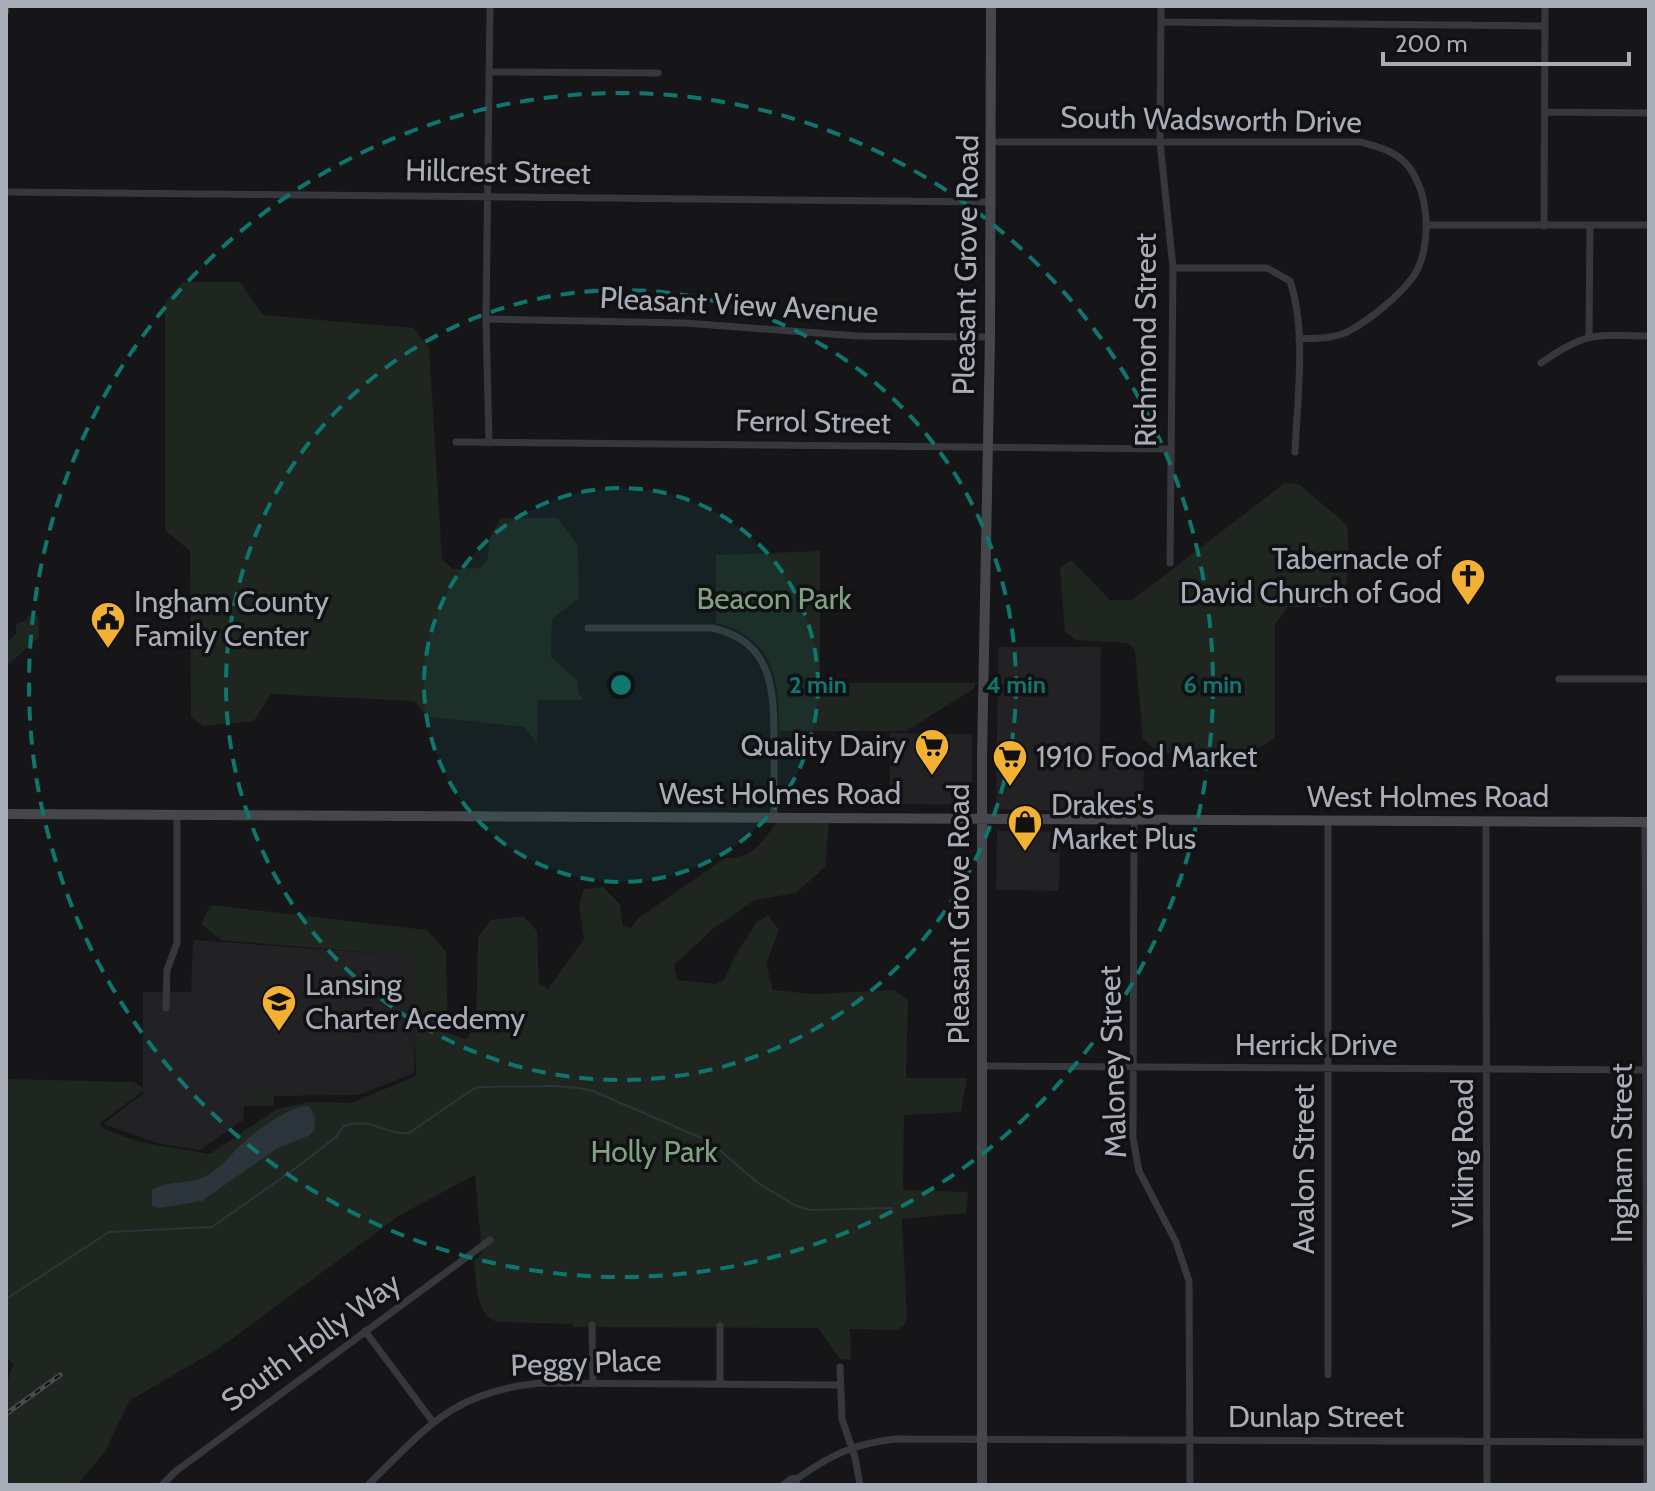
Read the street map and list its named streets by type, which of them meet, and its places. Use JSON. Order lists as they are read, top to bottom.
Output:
{
  "streets": {
    "street": [
      "South Wadsworth Drive",
      "Hillcrest Street",
      "Pleasant Grove Road",
      "Pleasant View Avenue",
      "Richmond Street",
      "Ferrol Street",
      "West Holmes Road",
      "Herrick Drive",
      "Maloney Street",
      "Viking Road",
      "Ingham Street",
      "Avalon Street",
      "South Holly Way",
      "Peggy Place",
      "Dunlap Street"
    ]
  },
  "crossings": [
    ["South Wadsworth Drive", "Pleasant Grove Road"],
    ["South Wadsworth Drive", "Richmond Street"],
    ["Hillcrest Street", "Pleasant Grove Road"],
    ["Pleasant Grove Road", "Pleasant View Avenue"],
    ["Pleasant Grove Road", "Ferrol Street"],
    ["Pleasant Grove Road", "West Holmes Road"],
    ["Pleasant Grove Road", "Herrick Drive"],
    ["Pleasant Grove Road", "Dunlap Street"],
    ["Richmond Street", "Ferrol Street"],
    ["West Holmes Road", "Maloney Street"],
    ["West Holmes Road", "Viking Road"],
    ["West Holmes Road", "Ingham Street"],
    ["West Holmes Road", "Avalon Street"],
    ["Herrick Drive", "Maloney Street"],
    ["Herrick Drive", "Viking Road"],
    ["Herrick Drive", "Ingham Street"],
    ["Herrick Drive", "Avalon Street"],
    ["Maloney Street", "Dunlap Street"],
    ["Viking Road", "Dunlap Street"],
    ["Ingham Street", "Dunlap Street"]
  ],
  "parks": ["Beacon Park", "Holly Park"],
  "places": {
    "church": ["Tabernacle of David Church of God"],
    "public building": ["Ingham County Family Center"],
    "supermarket": ["Quality Dairy", "1910 Food Market"],
    "shop": ["Drakes's Market Plus"],
    "school or university": ["Lansing Charter Acedemy"]
  },
  "scale_bar": "200 m",
  "rings": ["2 min", "4 min", "6 min"]
}
